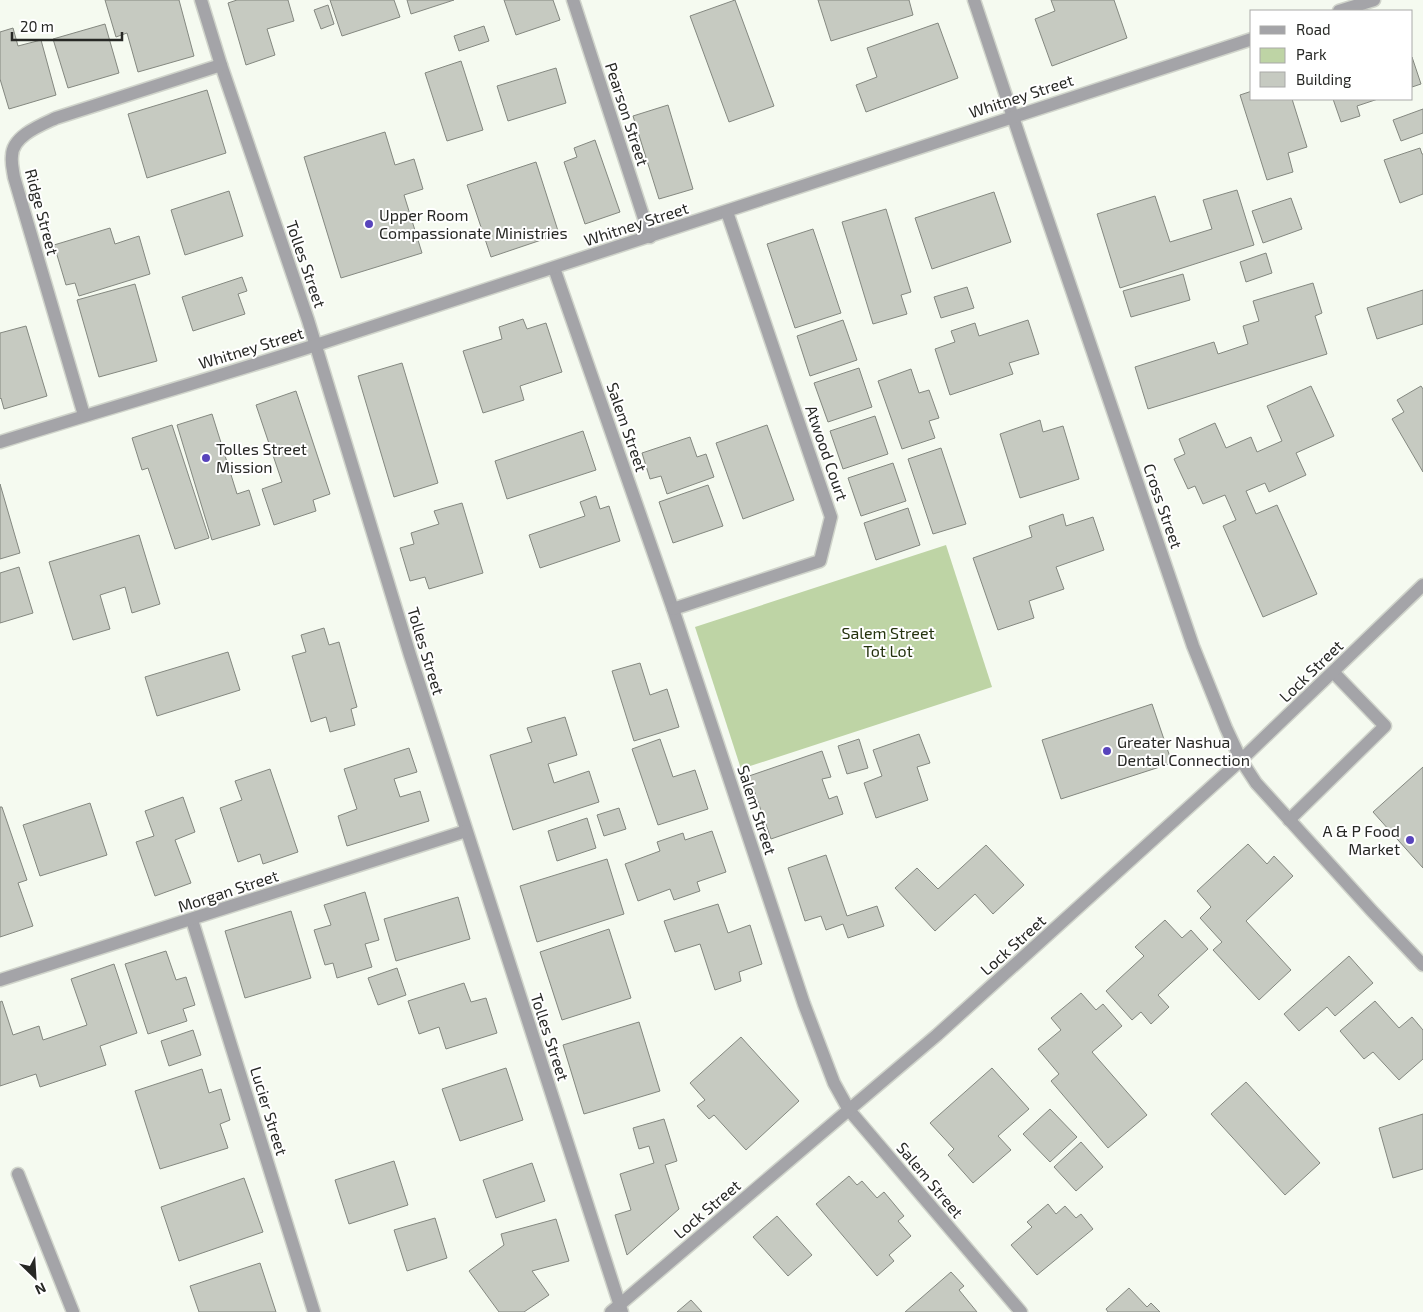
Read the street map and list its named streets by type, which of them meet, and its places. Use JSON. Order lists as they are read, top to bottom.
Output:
{
  "streets": {
    "street": [
      "Whitney Street",
      "Pearson Street",
      "Ridge Street",
      "Tolles Street",
      "Salem Street",
      "Atwood Court",
      "Cross Street",
      "Lock Street",
      "Morgan Street",
      "Lucier Street"
    ]
  },
  "crossings": [
    ["Whitney Street", "Pearson Street"],
    ["Whitney Street", "Ridge Street"],
    ["Whitney Street", "Tolles Street"],
    ["Whitney Street", "Salem Street"],
    ["Whitney Street", "Atwood Court"],
    ["Whitney Street", "Cross Street"],
    ["Ridge Street", "Tolles Street"],
    ["Tolles Street", "Lock Street"],
    ["Tolles Street", "Morgan Street"],
    ["Salem Street", "Atwood Court"],
    ["Salem Street", "Lock Street"],
    ["Cross Street", "Lock Street"],
    ["Morgan Street", "Lucier Street"]
  ],
  "parks": ["Salem Street Tot Lot"],
  "places": [
    "Upper Room Compassionate Ministries",
    "Tolles Street Mission",
    "Greater Nashua Dental Connection",
    "A & P Food Market"
  ],
  "legend": ["Road", "Park", "Building"],
  "scale_bar": "20 m",
  "north": "bottom right"
}
